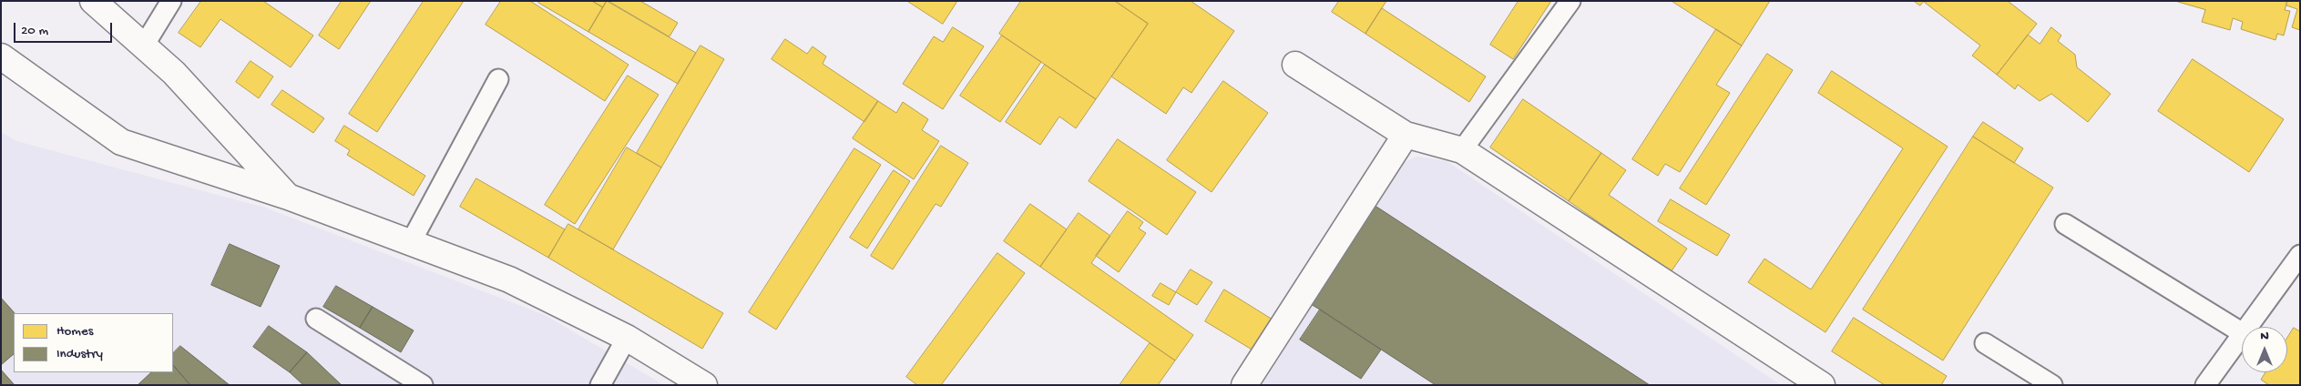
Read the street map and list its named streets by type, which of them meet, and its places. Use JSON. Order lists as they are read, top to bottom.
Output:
{
  "legend": ["Homes", "Industry"],
  "scale_bar": "20 m",
  "north": "top"
}
